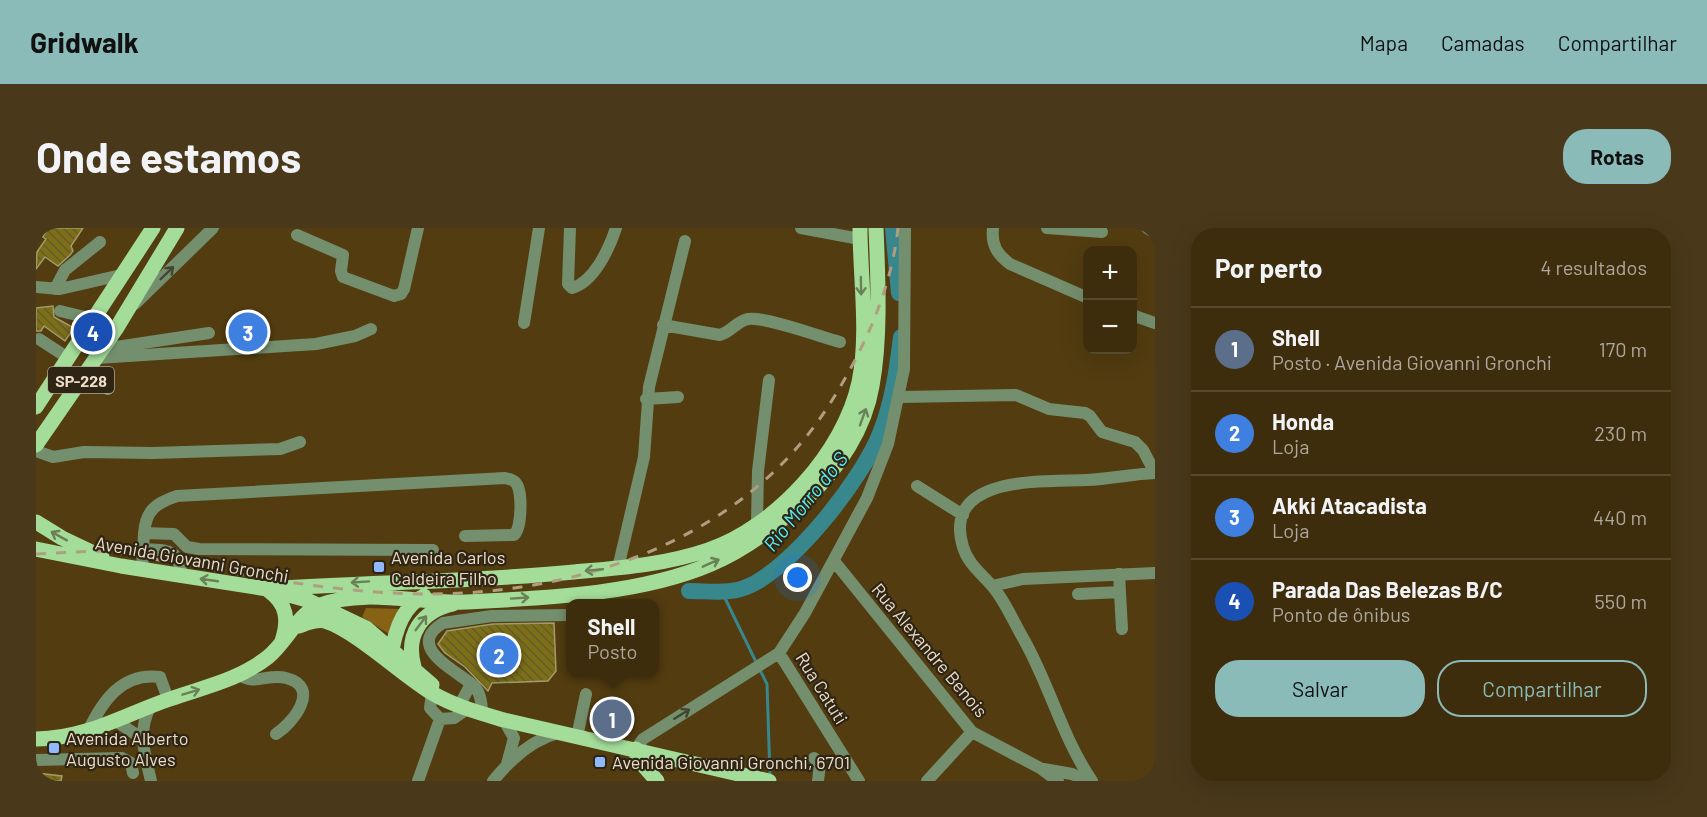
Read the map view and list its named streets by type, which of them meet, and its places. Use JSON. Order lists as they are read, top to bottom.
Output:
{
  "streets": {
    "main road": ["SP-228", "Avenida Giovanni Gronchi"],
    "street": ["Rua Alexandre Benois", "Rua Catuti"]
  },
  "water": ["Rio Morro do S"],
  "places": {
    "transit": ["Avenida Carlos Caldeira Filho", "Avenida Alberto Augusto Alves", "Avenida Giovanni Gronchi, 6701"]
  },
  "page": {
    "header": "Gridwalk",
    "nav": ["Mapa", "Camadas", "Compartilhar"],
    "buttons": [
      "Rotas",
      ["Salvar", "Compartilhar"]
    ],
    "title": "Onde estamos",
    "heading": ["Por perto", "4 resultados"],
    "map_buttons": ["+", "−"],
    "list": [
      {
        "mark": "1",
        "name": "Shell",
        "note": "Posto · Avenida Giovanni Gronchi",
        "value": "170 m"
      },
      {
        "mark": "2",
        "name": "Honda",
        "note": "Loja",
        "value": "230 m"
      },
      {
        "mark": "3",
        "name": "Akki Atacadista",
        "note": "Loja",
        "value": "440 m"
      },
      {
        "mark": "4",
        "name": "Parada Das Belezas B/C",
        "note": "Ponto de ônibus",
        "value": "550 m"
      }
    ],
    "pins": [
      "3",
      "4",
      "2",
      "1"
    ],
    "popup": ["Shell", "Posto"]
  }
}
